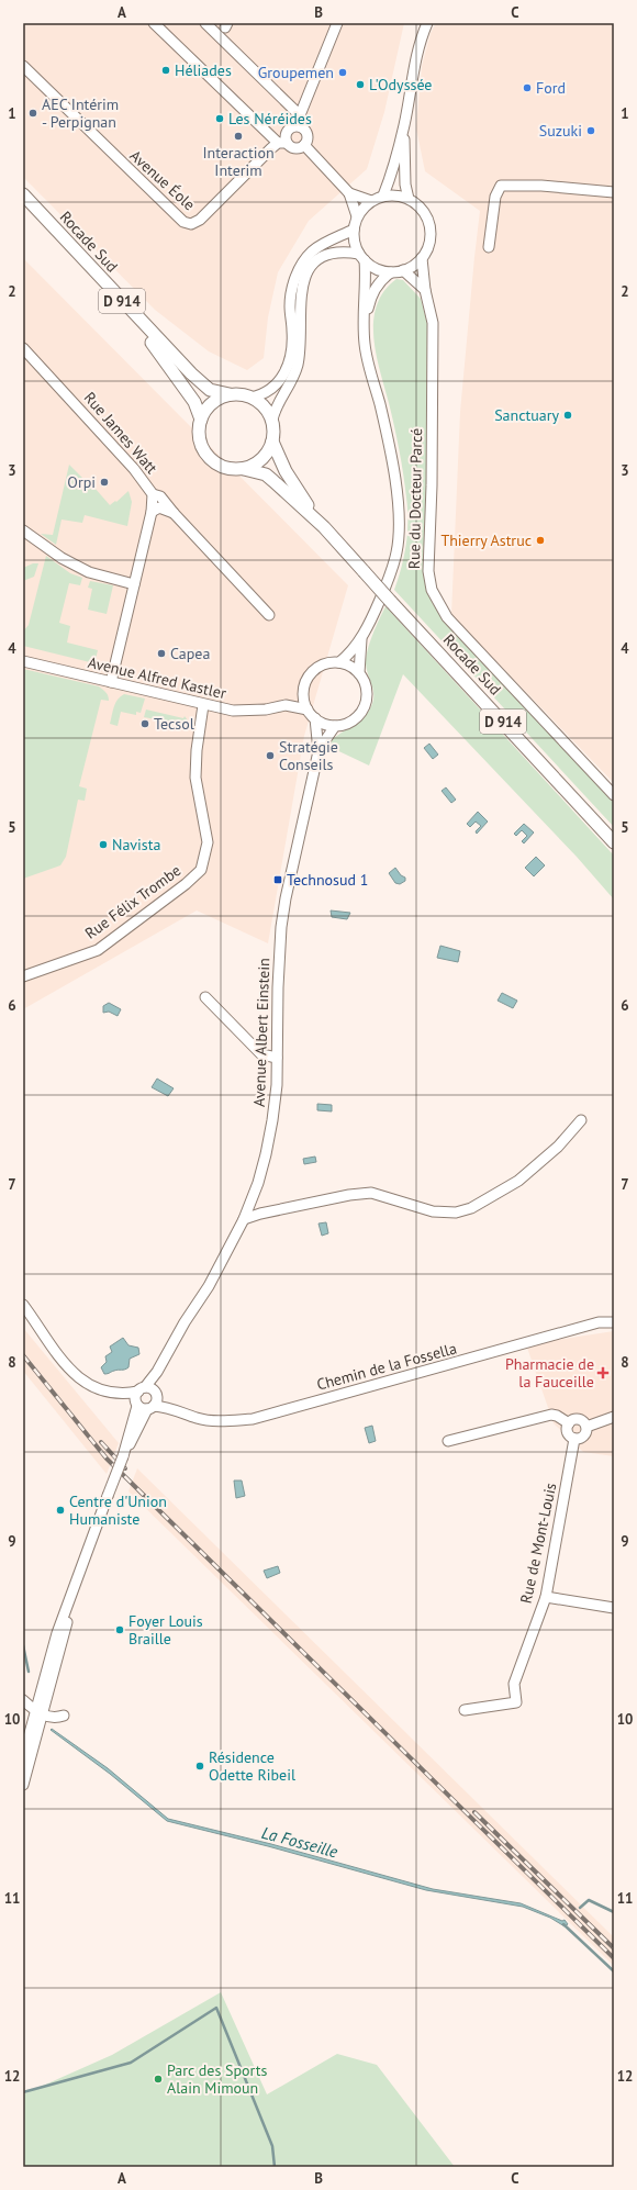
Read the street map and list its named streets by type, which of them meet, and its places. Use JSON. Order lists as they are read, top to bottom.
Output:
{
  "streets": {
    "main road": ["Rocade Sud", "D 914"],
    "street": [
      "Avenue Éole",
      "Rue James Watt",
      "Rue du Docteur Parcé",
      "Avenue Alfred Kastler",
      "Rue Félix Trombe",
      "Avenue Albert Einstein",
      "Chemin de la Fossella",
      "Rue de Mont-Louis"
    ]
  },
  "crossings": [
    ["Rue James Watt", "Avenue Alfred Kastler"],
    ["Avenue Alfred Kastler", "Rue Félix Trombe"],
    ["Avenue Albert Einstein", "Chemin de la Fossella"]
  ],
  "water": ["La Fosseille"],
  "places": {
    "other": [
      "Héliades",
      "Groupemen",
      "L'Odyssée",
      "Ford",
      "AEC Intérim - Perpignan",
      "Les Néréides",
      "Suzuki",
      "Interaction Interim",
      "Sanctuary",
      "Orpi",
      "Thierry Astruc",
      "Capea",
      "Tecsol",
      "Stratégie Conseils",
      "Navista",
      "Centre d'Union Humaniste",
      "Foyer Louis Braille",
      "Résidence Odette Ribeil",
      "Parc des Sports Alain Mimoun"
    ],
    "transit": ["Technosud 1"],
    "health": ["Pharmacie de la Fauceille"]
  },
  "grid": {
    "columns": ["A", "B", "C"],
    "rows": [
      "1",
      "2",
      "3",
      "4",
      "5",
      "6",
      "7",
      "8",
      "9",
      "10",
      "11",
      "12"
    ]
  }
}
